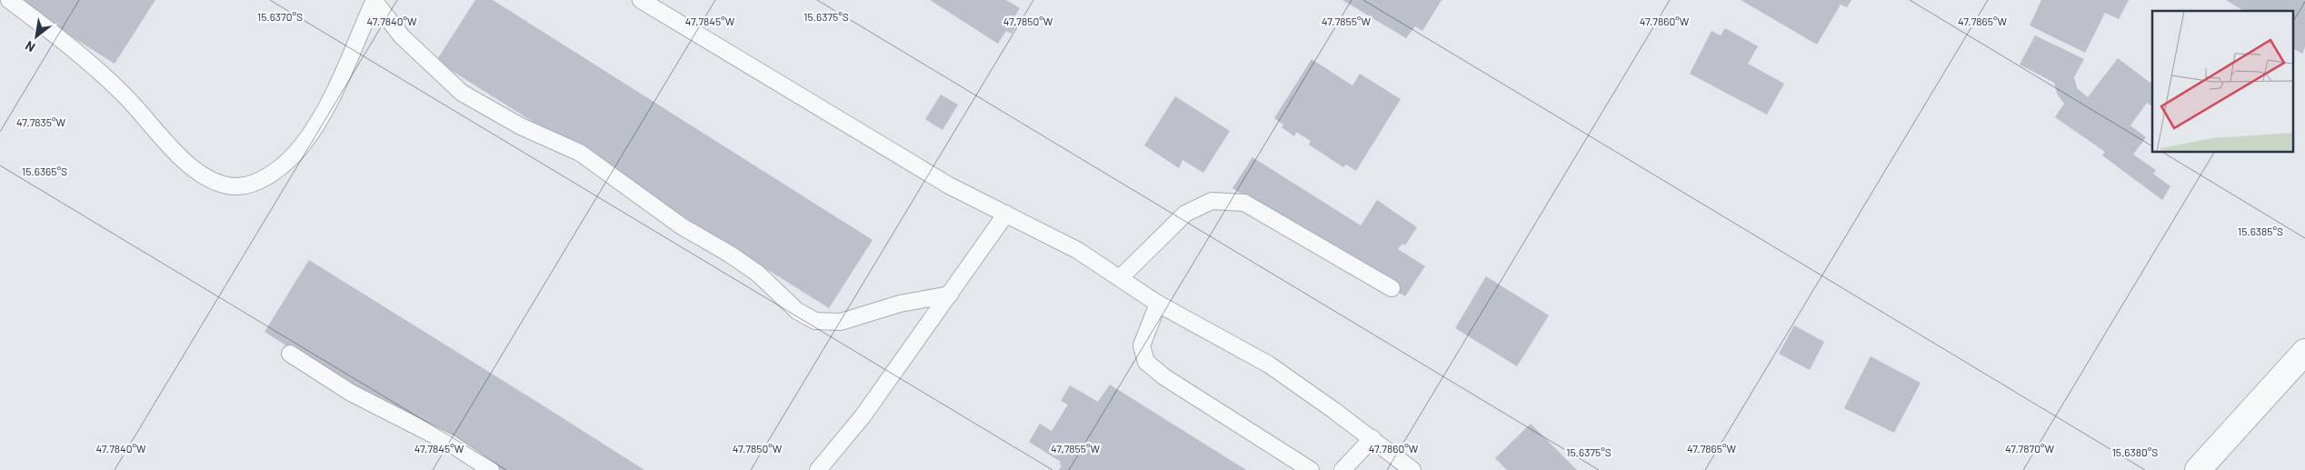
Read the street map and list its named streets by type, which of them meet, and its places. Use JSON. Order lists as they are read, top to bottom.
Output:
{
  "north": "bottom left",
  "coordinates": [
    "15.6375°S",
    "15.6370°S",
    "47.7865°W",
    "47.7840°W",
    "47.7845°W",
    "47.7850°W",
    "47.7855°W",
    "47.7860°W",
    "47.7835°W",
    "15.6365°S",
    "15.6385°S",
    "47.7870°W",
    "15.6380°S"
  ]
}
